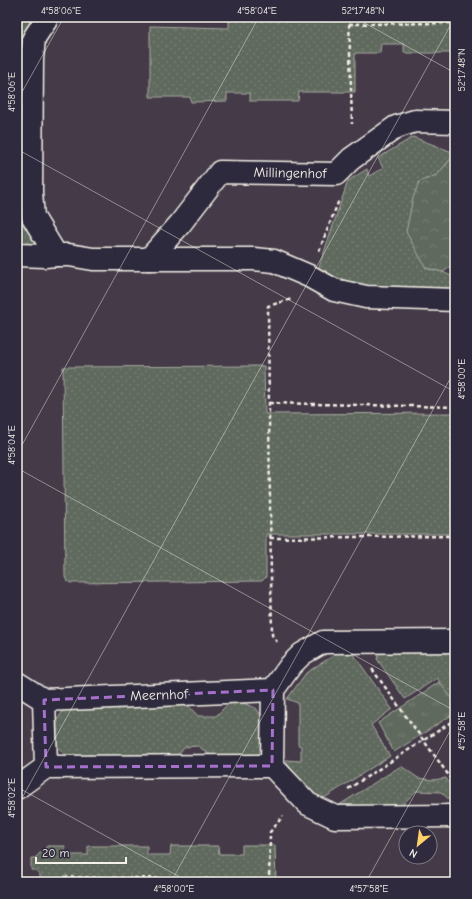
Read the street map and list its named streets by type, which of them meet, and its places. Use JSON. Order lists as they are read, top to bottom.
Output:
{
  "streets": {
    "street": ["Millingenhof", "Meernhof"]
  },
  "scale_bar": "20 m",
  "north": "bottom left",
  "coordinates": [
    "4°58'06\"E",
    "4°58'04\"E",
    "52°17'48\"N",
    "4°58'00\"E",
    "4°57'58\"E",
    "4°58'02\"E"
  ]
}
